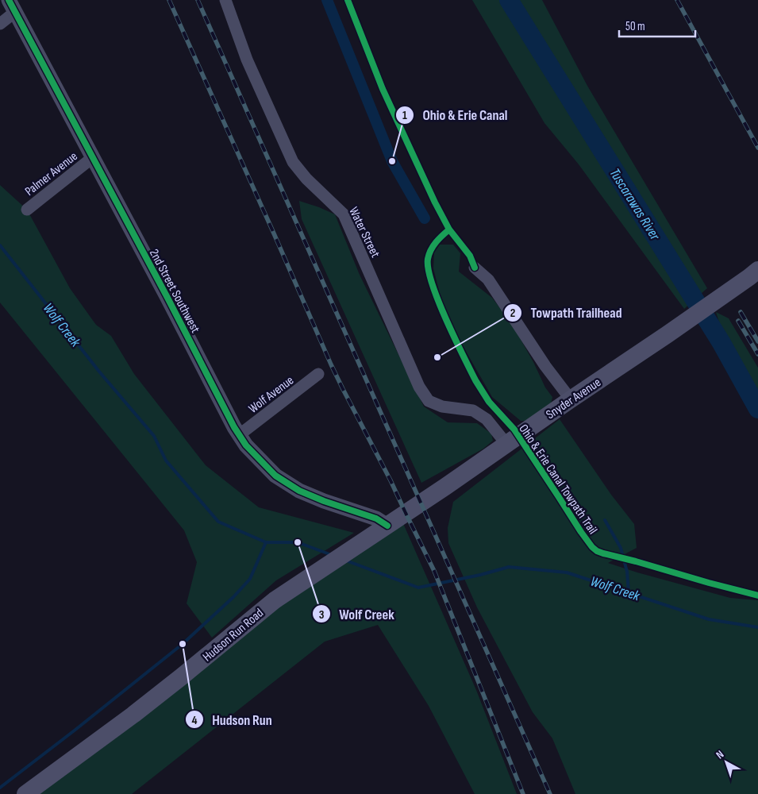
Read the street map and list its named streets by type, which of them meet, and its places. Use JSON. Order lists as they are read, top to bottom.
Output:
{
  "streets": {
    "main road": ["Snyder Avenue", "Hudson Run Road"],
    "street": [
      "Palmer Avenue",
      "Water Street",
      "2nd Street Southwest",
      "Wolf Avenue"
    ],
    "cycle path": ["Ohio & Erie Canal Towpath Trail"]
  },
  "crossings": [
    ["Palmer Avenue", "2nd Street Southwest"],
    ["Water Street", "Snyder Avenue"],
    ["2nd Street Southwest", "Wolf Avenue"],
    ["2nd Street Southwest", "Snyder Avenue"],
    ["2nd Street Southwest", "Hudson Run Road"],
    ["Snyder Avenue", "Hudson Run Road"]
  ],
  "water": ["Tuscarawas River", "Wolf Creek"],
  "places": [
    "Ohio & Erie Canal",
    "Towpath Trailhead",
    "Wolf Creek",
    "Hudson Run"
  ],
  "scale_bar": "50 m",
  "north": "top left"
}
